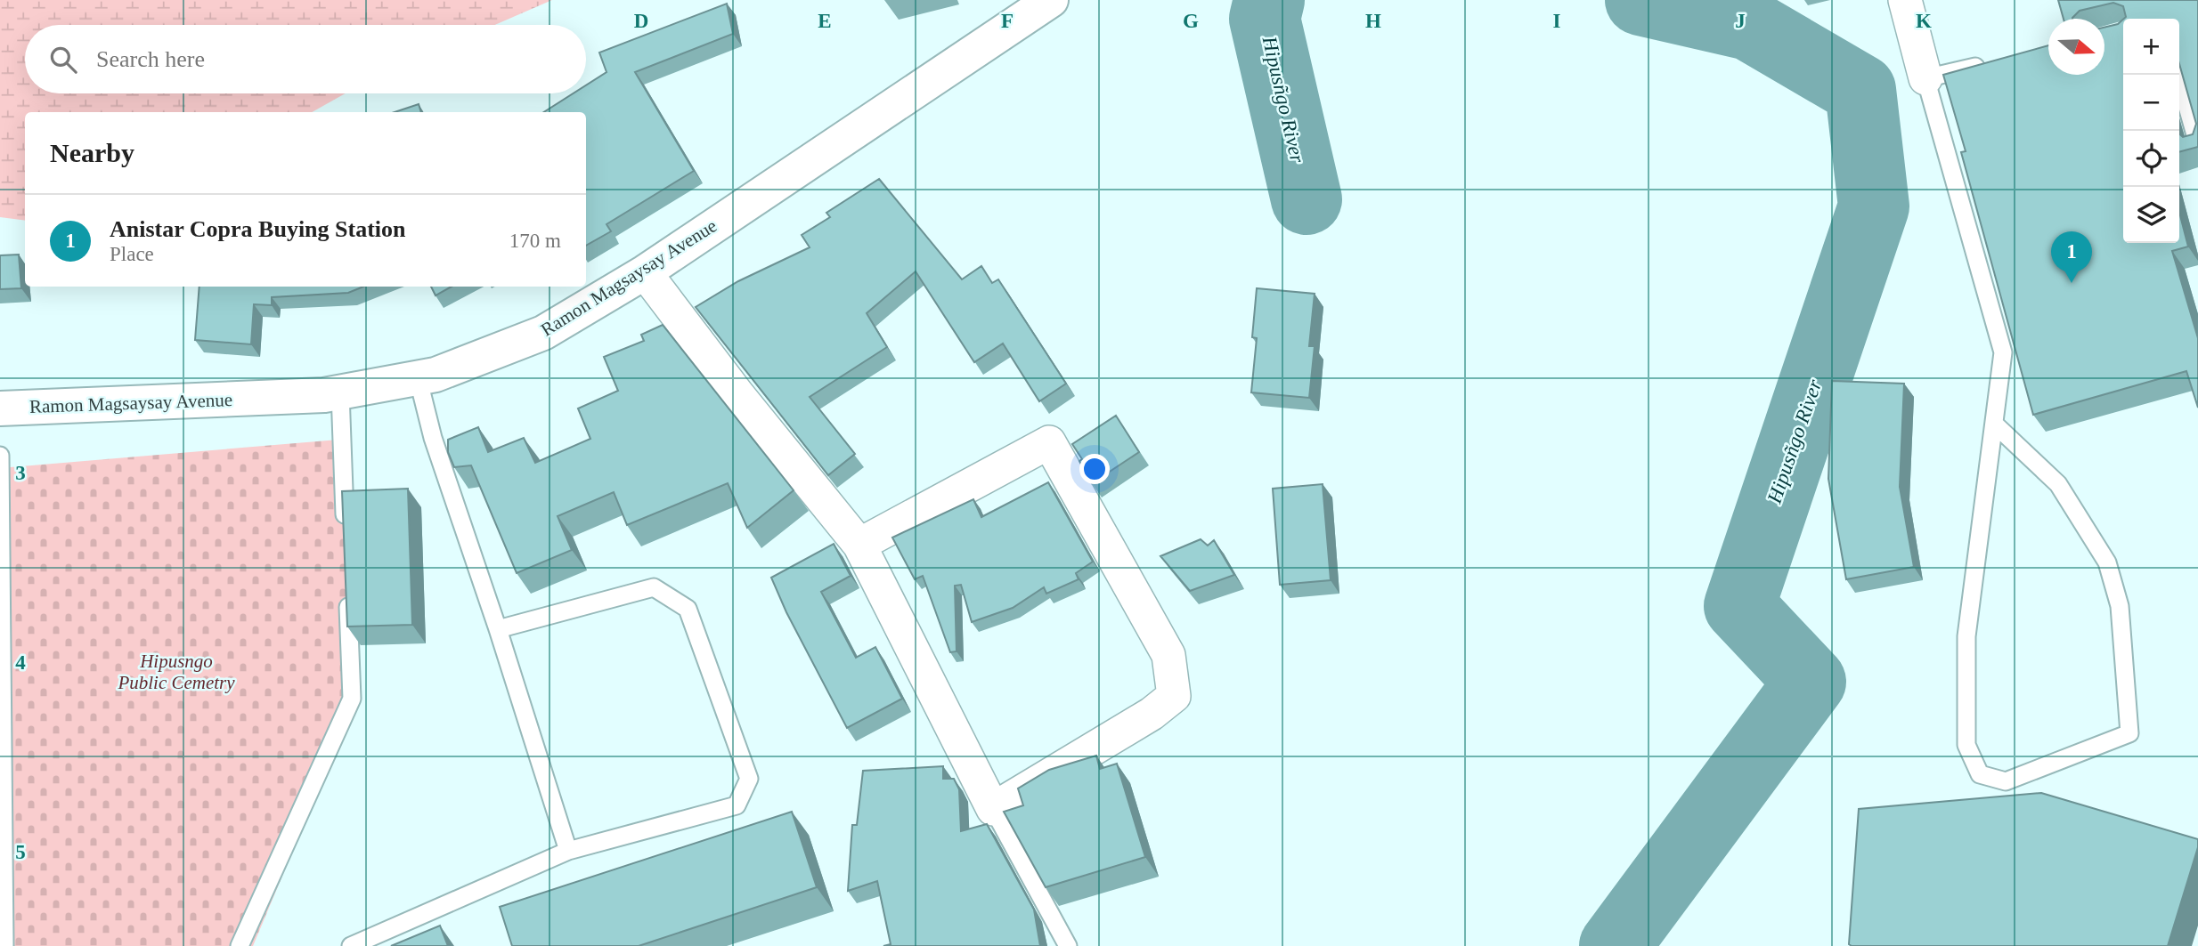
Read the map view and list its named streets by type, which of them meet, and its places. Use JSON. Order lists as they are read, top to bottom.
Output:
{
  "streets": {
    "main road": ["Ramon Magsaysay Avenue"]
  },
  "water": ["Hipusñgo River"],
  "parks": ["Hipusngo Public Cemetry"],
  "north": "right",
  "page": {
    "map_buttons": ["+", "−"],
    "search": "Search here",
    "heading": "Nearby",
    "list": [
      {
        "mark": "1",
        "name": "Anistar Copra Buying Station",
        "note": "Place",
        "value": "170 m"
      }
    ],
    "pins": "1"
  },
  "grid": {
    "columns": [
      "D",
      "E",
      "F",
      "G",
      "H",
      "I",
      "J",
      "K"
    ],
    "rows": ["3", "4", "5"]
  }
}
